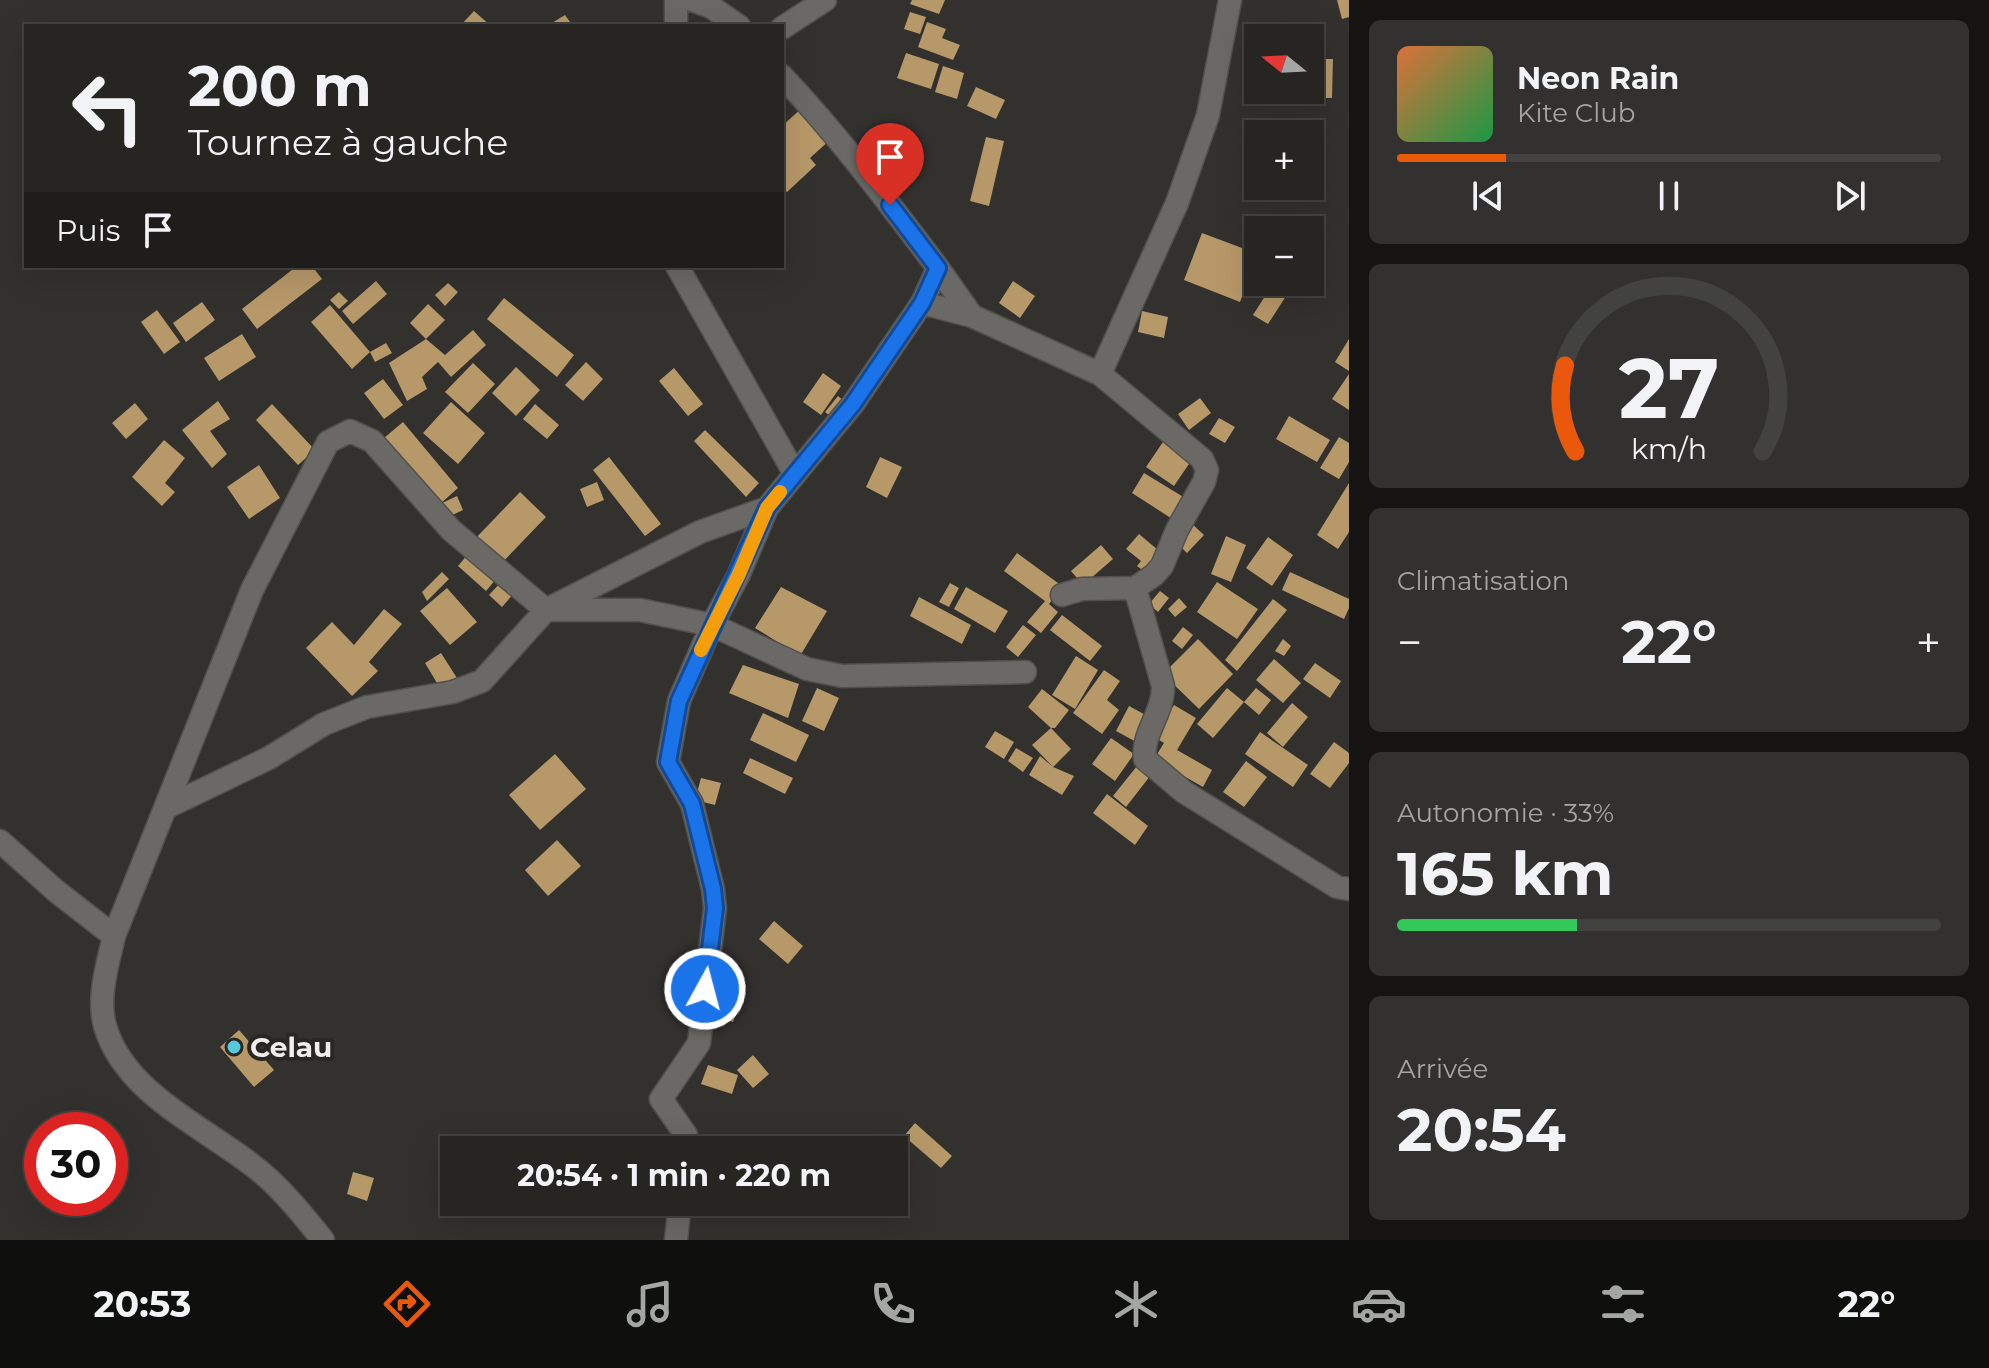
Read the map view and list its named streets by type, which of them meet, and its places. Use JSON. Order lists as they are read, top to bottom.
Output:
{
  "places": ["Celau"],
  "north": "left",
  "page": {
    "map_buttons": ["+", "−"],
    "turn": ["200 m", "Tournez à gauche"],
    "song": ["Neon Rain", "Kite Club"],
    "then": "Puis",
    "tile": [
      "Climatisation",
      ["Autonomie · 33%", "165 km"],
      ["Arrivée", "20:54"]
    ],
    "heat": ["−", "22°", "+"],
    "limit": "30",
    "trip": "20:54 · 1 min · 220 m",
    "tabs": ["20:53", "22°"],
    "gauge": ["27", "km/h"]
  }
}
